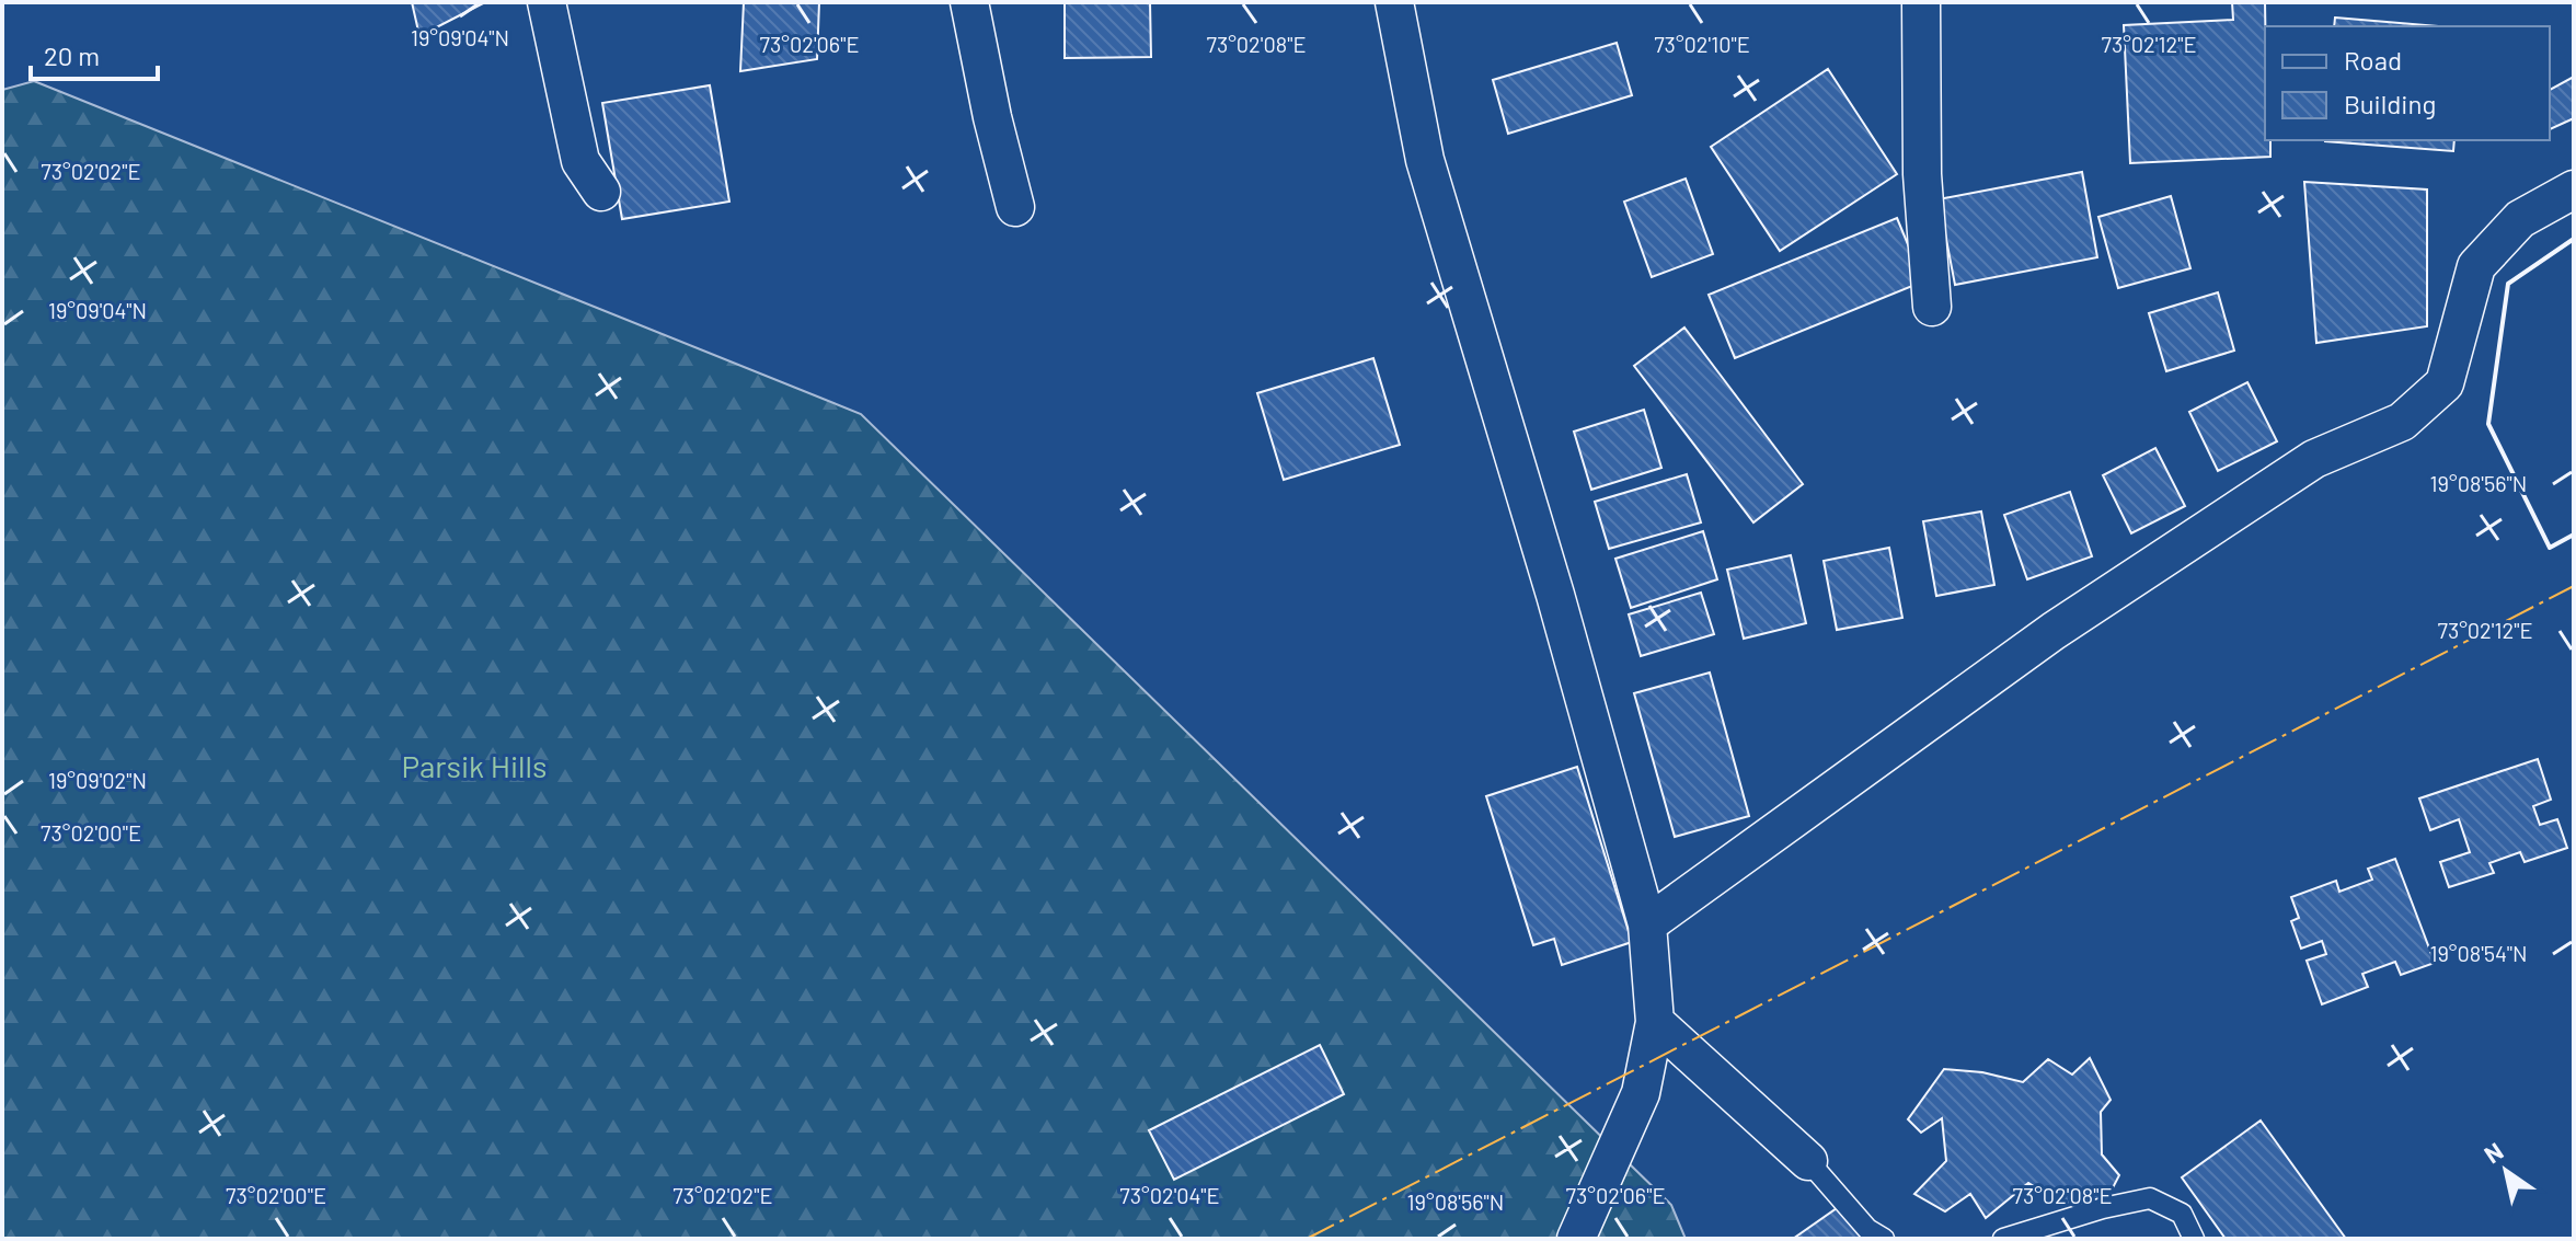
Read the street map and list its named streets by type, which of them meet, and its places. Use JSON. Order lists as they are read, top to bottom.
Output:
{
  "parks": ["Parsik Hills"],
  "legend": ["Road", "Building"],
  "scale_bar": "20 m",
  "north": "top left",
  "coordinates": [
    "19°09'04\"N",
    "73°02'06\"E",
    "73°02'08\"E",
    "73°02'10\"E",
    "73°02'12\"E",
    "73°02'02\"E",
    "19°08'56\"N",
    "19°09'02\"N",
    "73°02'00\"E",
    "19°08'54\"N",
    "73°02'04\"E"
  ]
}
